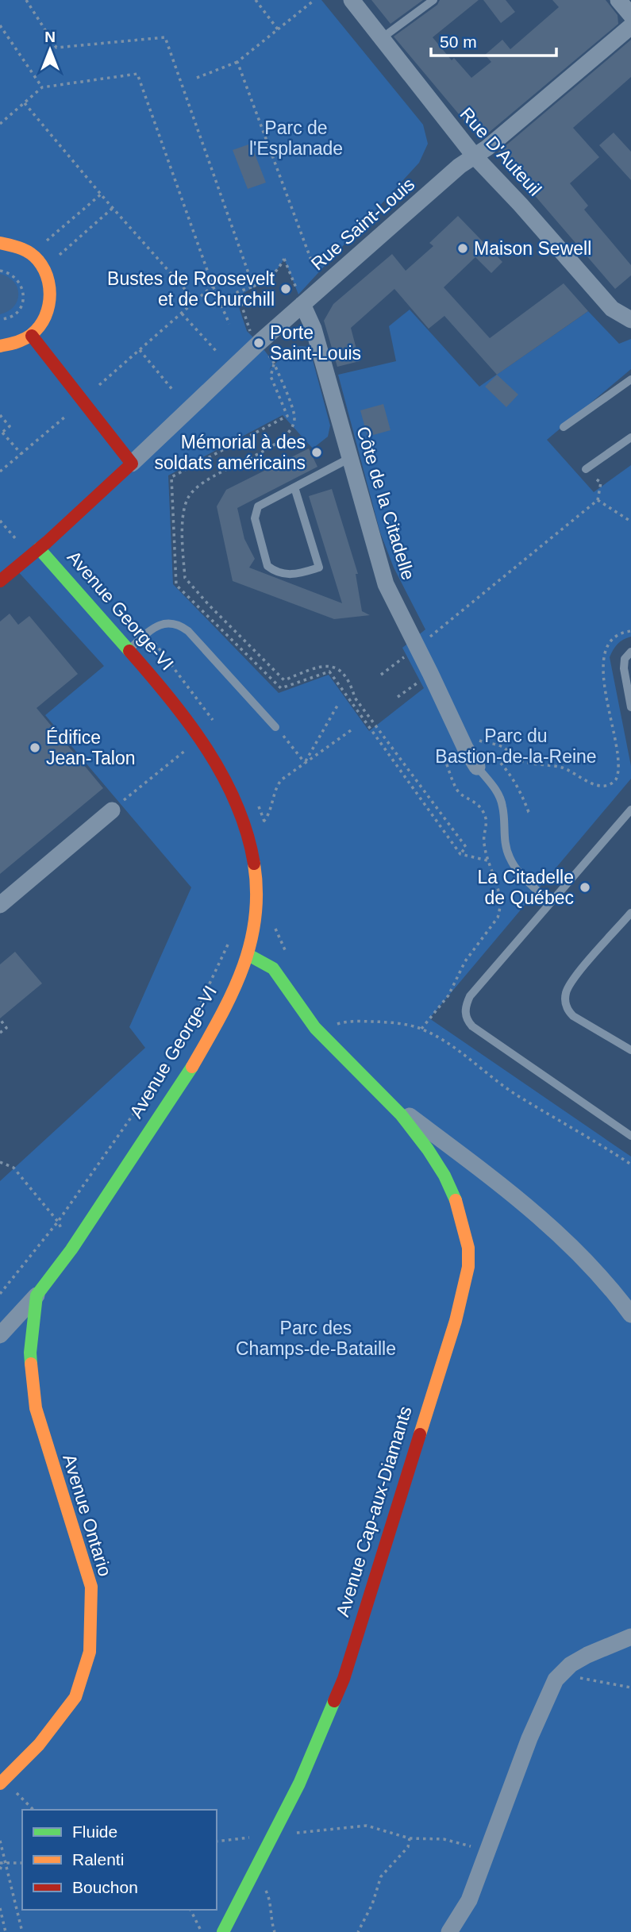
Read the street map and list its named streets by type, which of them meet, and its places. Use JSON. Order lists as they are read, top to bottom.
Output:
{
  "streets": {
    "street": [
      "Rue D'Auteuil",
      "Rue Saint-Louis",
      "Côte de la Citadelle",
      "Avenue George-VI",
      "Avenue Cap-aux-Diamants",
      "Avenue Ontario"
    ]
  },
  "crossings": [
    ["Rue D'Auteuil", "Rue Saint-Louis"],
    ["Rue Saint-Louis", "Côte de la Citadelle"],
    ["Avenue George-VI", "Avenue Cap-aux-Diamants"],
    ["Avenue George-VI", "Avenue Ontario"]
  ],
  "parks": ["Parc de l'Esplanade", "Parc du Bastion-de-la-Reine", "Parc des Champs-de-Bataille"],
  "places": [
    "Maison Sewell",
    "Bustes de Roosevelt et de Churchill",
    "Porte Saint-Louis",
    "Mémorial à des soldats américains",
    "Édifice Jean-Talon",
    "La Citadelle de Québec"
  ],
  "legend": ["Fluide", "Ralenti", "Bouchon"],
  "scale_bar": "50 m",
  "north": "top"
}
